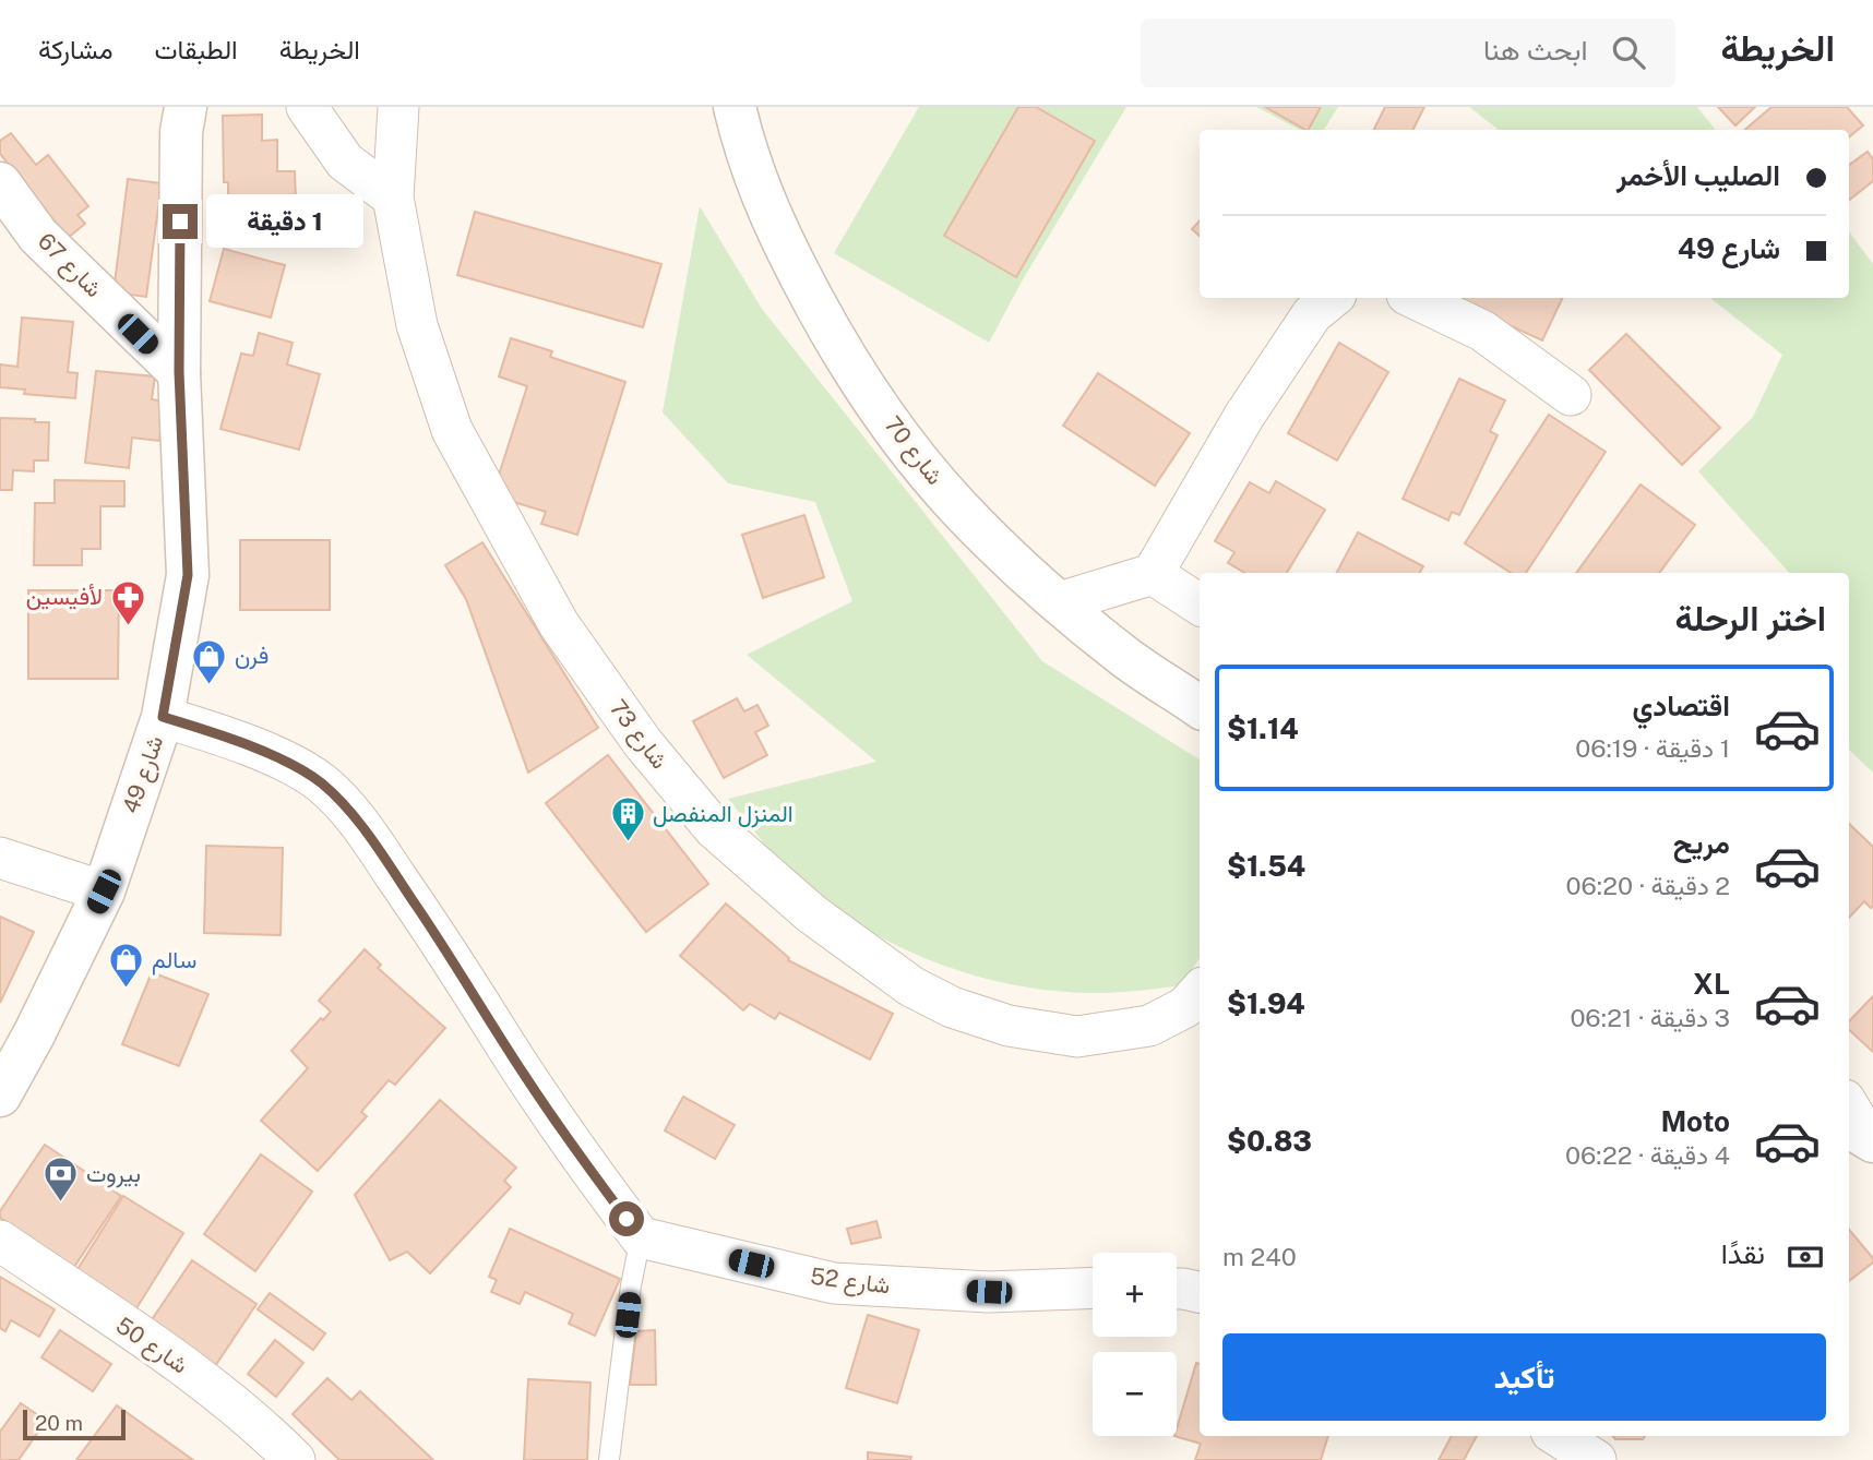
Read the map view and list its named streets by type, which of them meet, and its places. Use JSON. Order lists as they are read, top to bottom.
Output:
{
  "streets": {
    "street": [
      "شارع 67",
      "شارع 70",
      "شارع 73",
      "شارع 49",
      "شارع 52",
      "شارع 50"
    ]
  },
  "crossings": [
    ["شارع 67", "شارع 49"]
  ],
  "places": {
    "pharmacy": ["لأفيسين"],
    "shop": ["فرن", "سالم"],
    "building": ["المنزل المنفصل"],
    "bank": ["بيروت"]
  },
  "scale_bar": "20 m",
  "page": {
    "header": "الخريطة",
    "search": "ابحث هنا",
    "nav": ["الخريطة", "الطبقات", "مشاركة"],
    "banner": ["الصليب الأخمر", "شارع 49"],
    "bubble": "1 دقيقة",
    "heading": "اختر الرحلة",
    "list": [
      {
        "name": "اقتصادي",
        "note": "1 دقيقة · 06:19",
        "value": "$1.14"
      },
      {
        "name": "مريح",
        "note": "2 دقيقة · 06:20",
        "value": "$1.54"
      },
      {
        "name": "XL",
        "note": "3 دقيقة · 06:21",
        "value": "$1.94"
      },
      {
        "name": "Moto",
        "note": "4 دقيقة · 06:22",
        "value": "$0.83"
      }
    ],
    "pay": ["نقدًا", "240 m"],
    "map_buttons": ["+", "−"],
    "buttons": "تأكيد",
    "scale": "20 m"
  }
}
